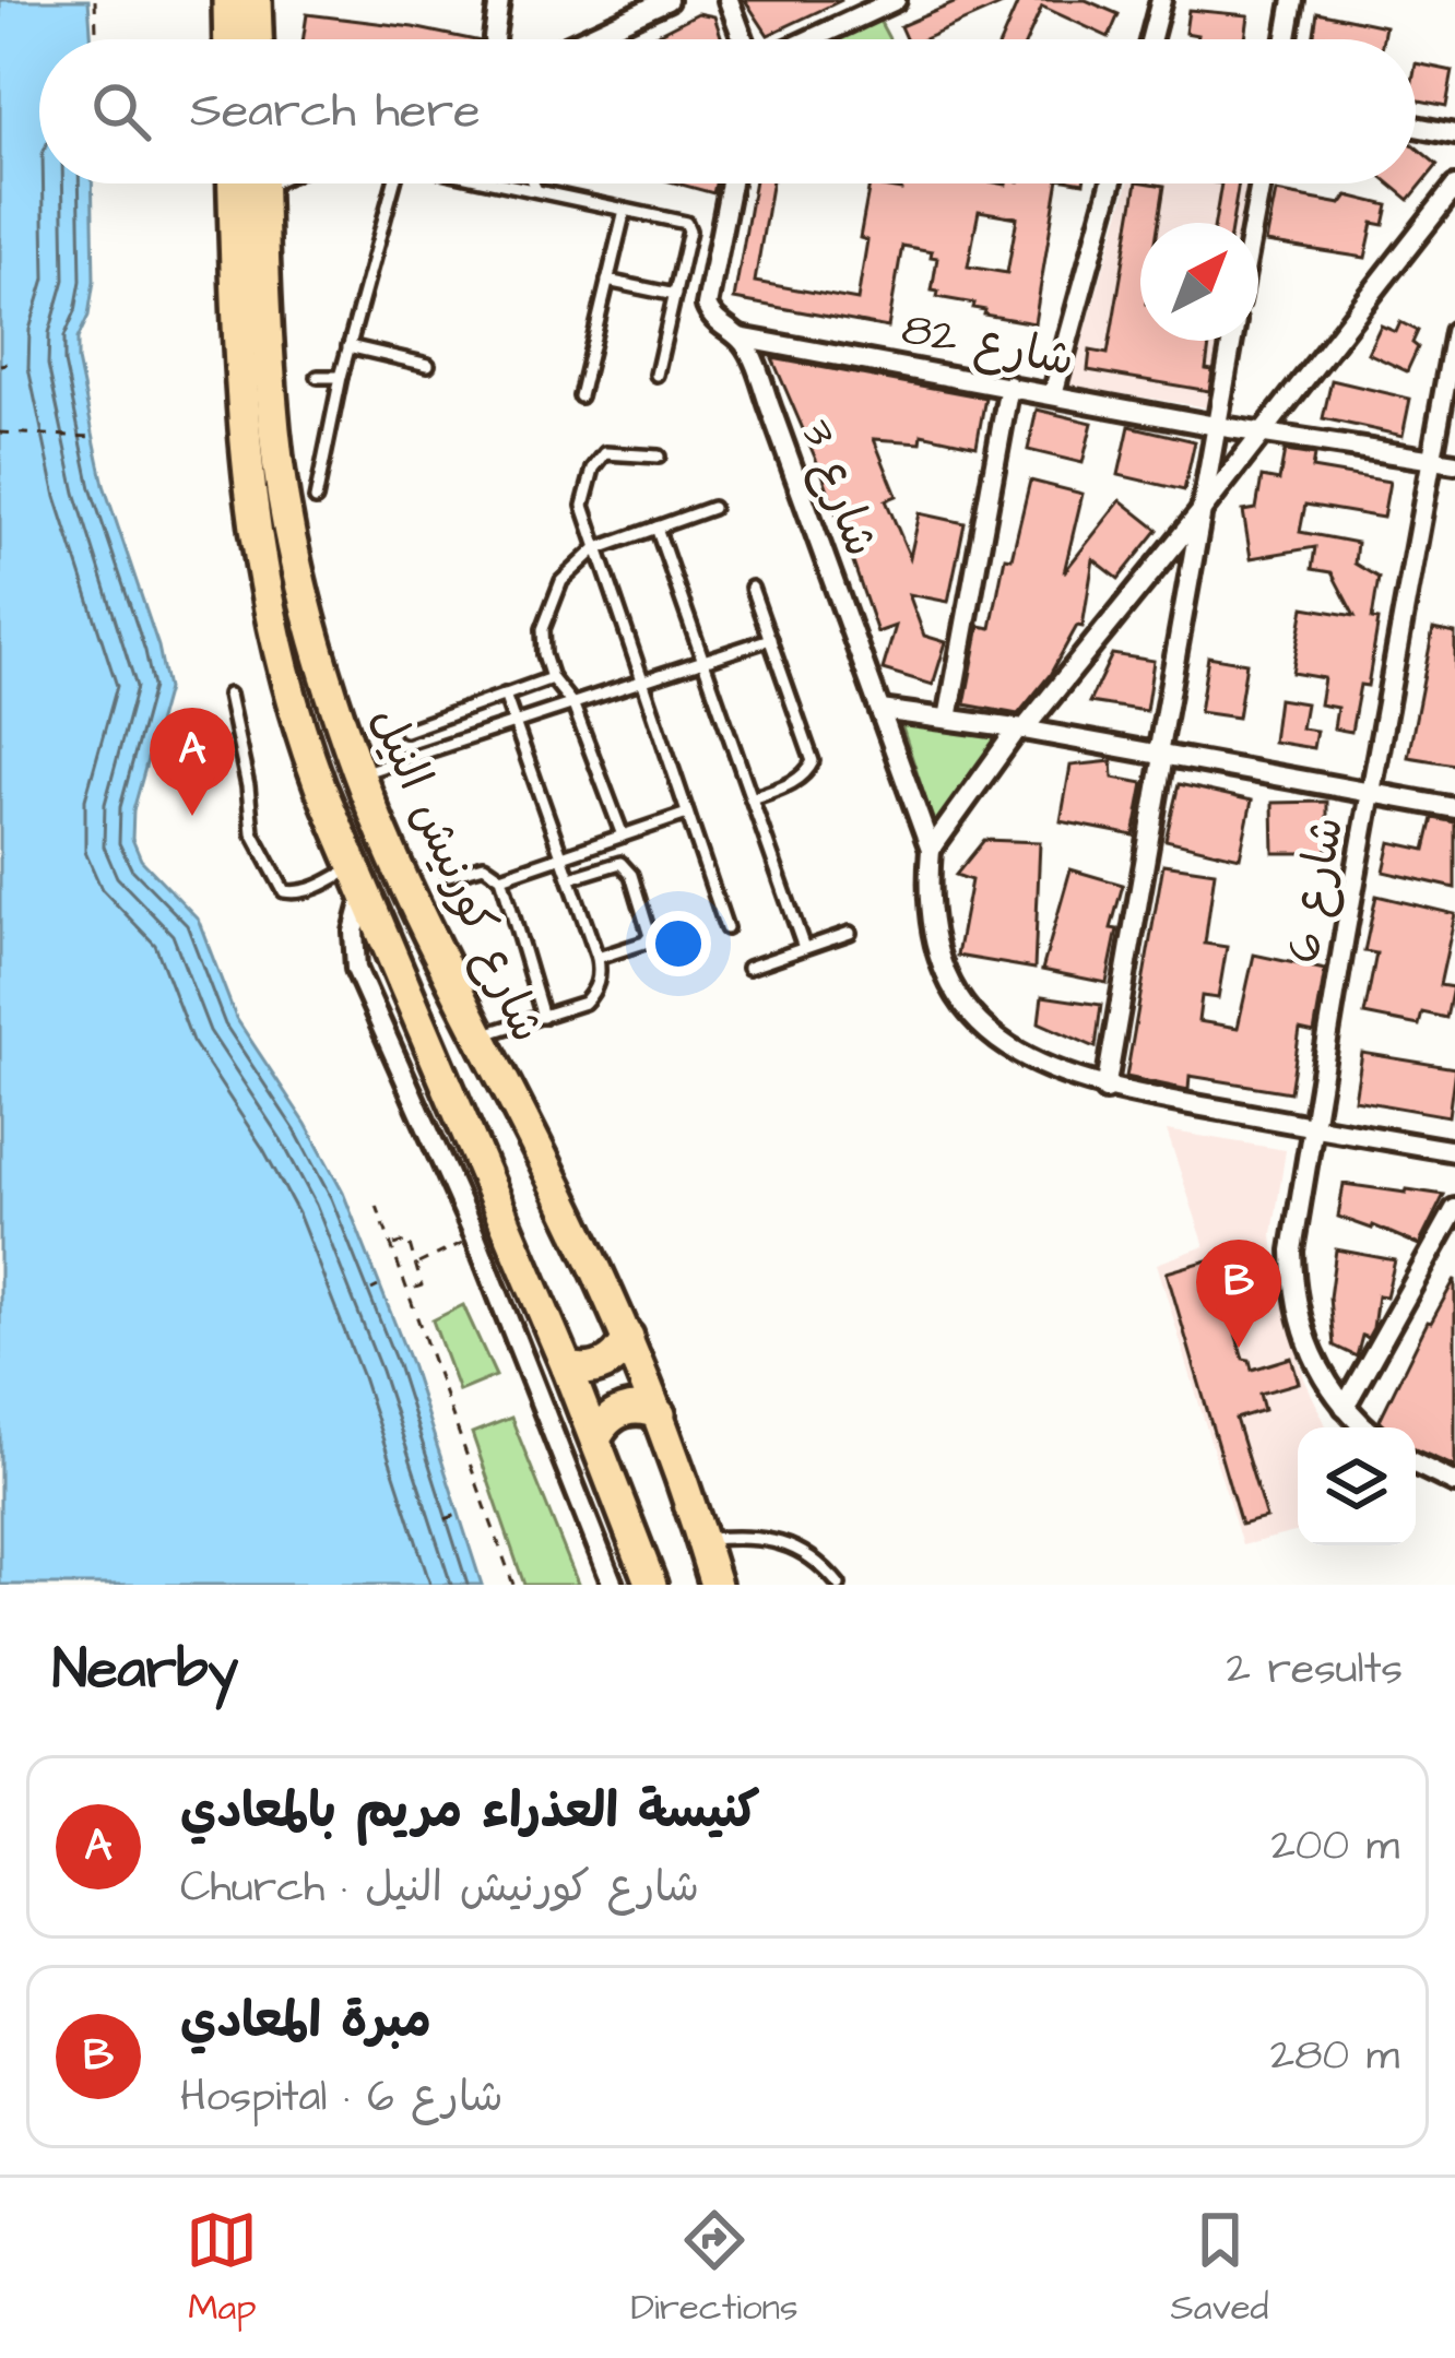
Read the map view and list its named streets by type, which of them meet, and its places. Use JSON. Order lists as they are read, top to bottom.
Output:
{
  "streets": {
    "highway": ["شارع كورنيش النيل"],
    "street": ["شارع 82", "شارع 3", "شارع 6"]
  },
  "crossings": [
    ["شارع 82", "شارع 3"],
    ["شارع 82", "شارع 6"]
  ],
  "north": "top right",
  "page": {
    "search": "Search here",
    "pins": ["A", "B"],
    "heading": ["Nearby", "2 results"],
    "list": [
      {
        "mark": "A",
        "name": "كنيسة العذراء مريم بالمعادي",
        "note": "Church · شارع كورنيش النيل",
        "value": "200 m"
      },
      {
        "mark": "B",
        "name": "مبرة المعادي",
        "note": "Hospital · شارع 6",
        "value": "280 m"
      }
    ],
    "nav": ["Map", "Directions", "Saved"]
  }
}
